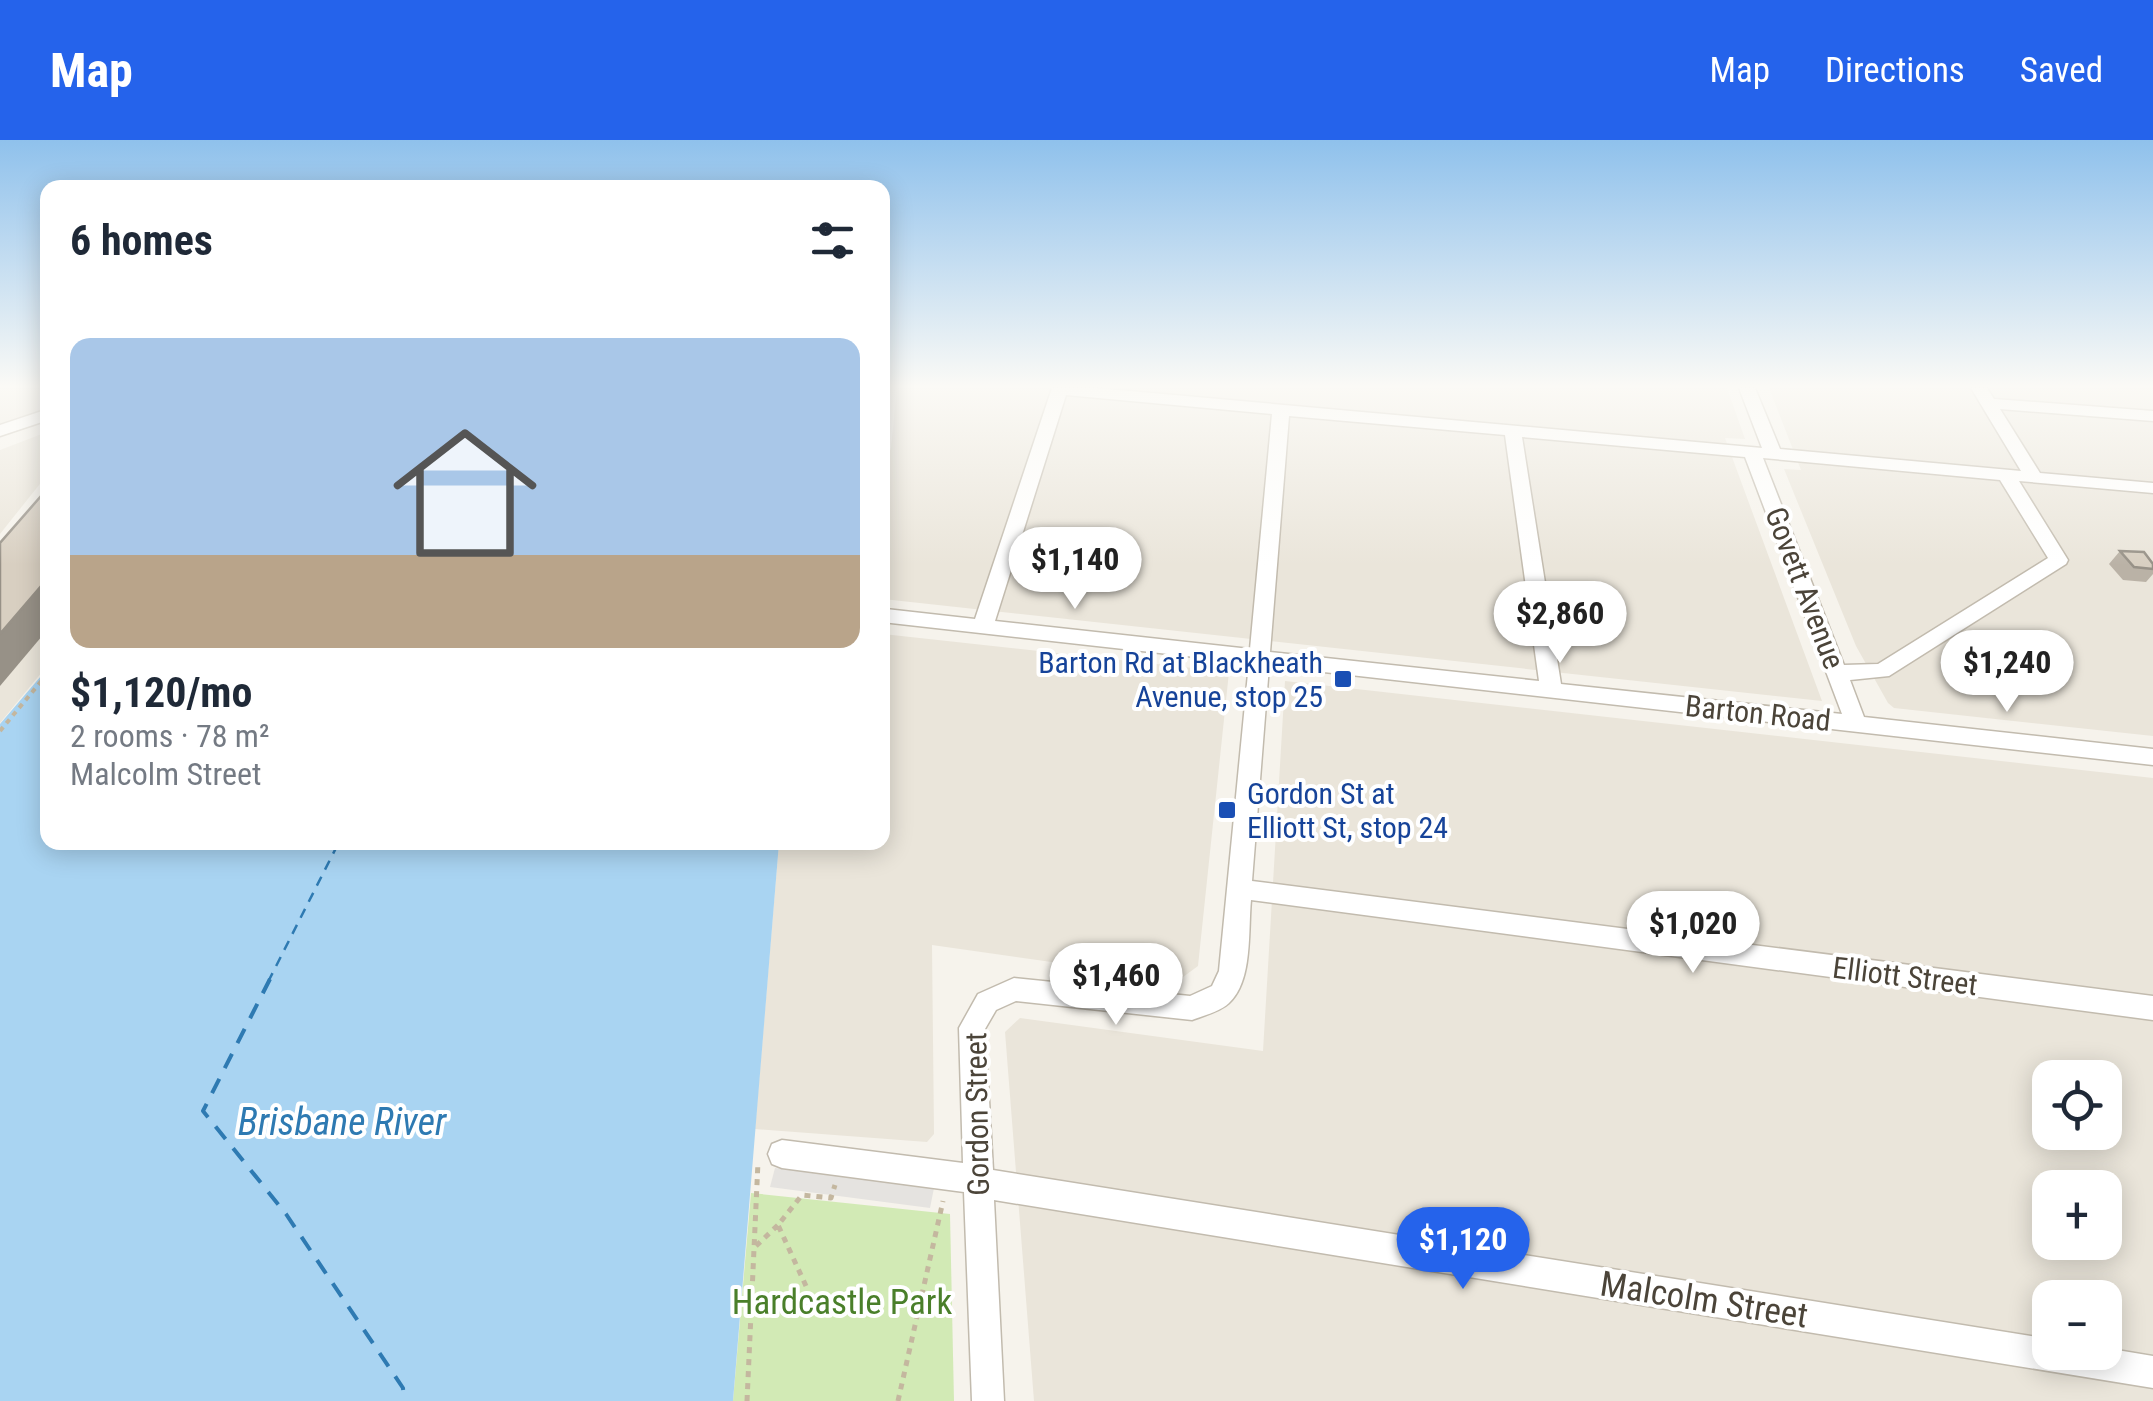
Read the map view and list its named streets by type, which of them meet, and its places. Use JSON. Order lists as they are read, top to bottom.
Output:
{
  "streets": {
    "street": [
      "Govett Avenue",
      "Barton Road",
      "Elliott Street",
      "Gordon Street",
      "Malcolm Street"
    ]
  },
  "crossings": [
    ["Govett Avenue", "Barton Road"],
    ["Barton Road", "Gordon Street"],
    ["Elliott Street", "Gordon Street"],
    ["Gordon Street", "Malcolm Street"]
  ],
  "water": ["Brisbane River"],
  "parks": ["Hardcastle Park"],
  "places": {
    "transit": ["Barton Rd at Blackheath Avenue, stop 25", "Gordon St at Elliott St, stop 24"]
  },
  "page": {
    "header": "Map",
    "nav": ["Map", "Directions", "Saved"],
    "heading": "6 homes",
    "list": [
      {
        "name": "$1,120/mo",
        "note": "2 rooms · 78 m² · Malcolm Street"
      }
    ],
    "price": [
      "$1,140",
      "$2,860",
      "$1,240",
      "$1,020",
      "$1,460",
      "$1,120"
    ],
    "map_buttons": ["+", "−"]
  }
}
